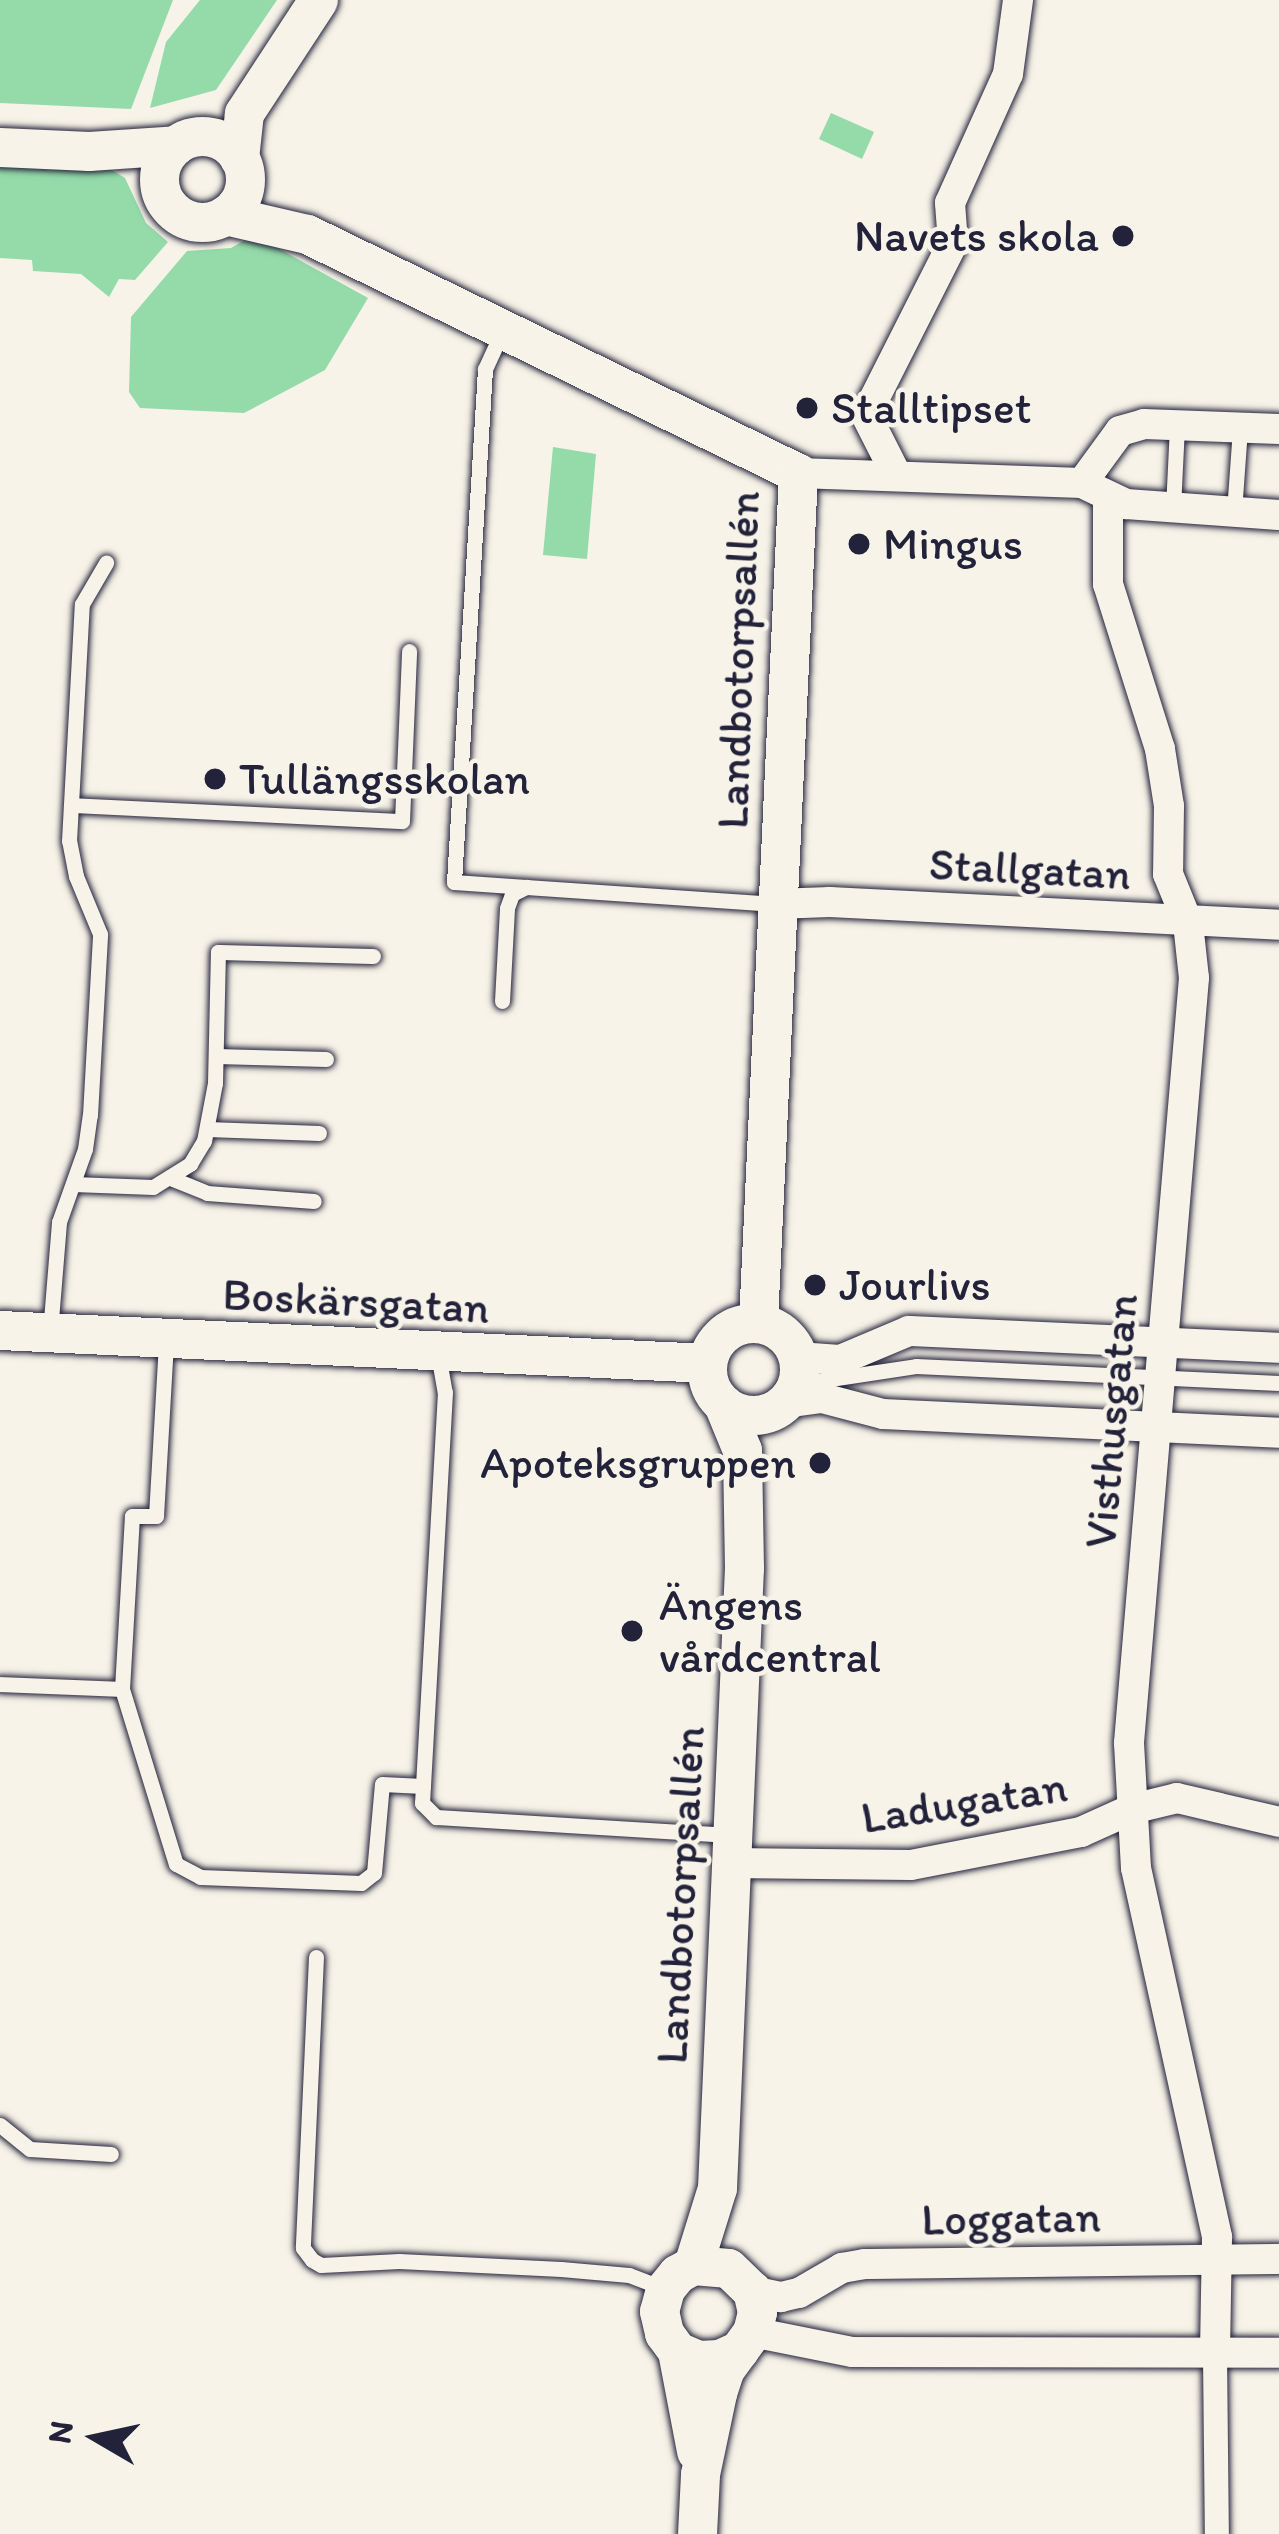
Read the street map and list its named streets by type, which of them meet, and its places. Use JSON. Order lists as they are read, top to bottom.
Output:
{
  "streets": {
    "street": [
      "Landbotorpsallén",
      "Stallgatan",
      "Boskärsgatan",
      "Visthusgatan",
      "Ladugatan",
      "Loggatan"
    ]
  },
  "crossings": [
    ["Landbotorpsallén", "Stallgatan"],
    ["Landbotorpsallén", "Boskärsgatan"],
    ["Landbotorpsallén", "Ladugatan"],
    ["Landbotorpsallén", "Loggatan"],
    ["Stallgatan", "Visthusgatan"],
    ["Visthusgatan", "Ladugatan"],
    ["Visthusgatan", "Loggatan"]
  ],
  "places": [
    "Navets skola",
    "Stalltipset",
    "Mingus",
    "Tullängsskolan",
    "Jourlivs",
    "Apoteksgruppen",
    "Ängens vårdcentral"
  ],
  "north": "left"
}
